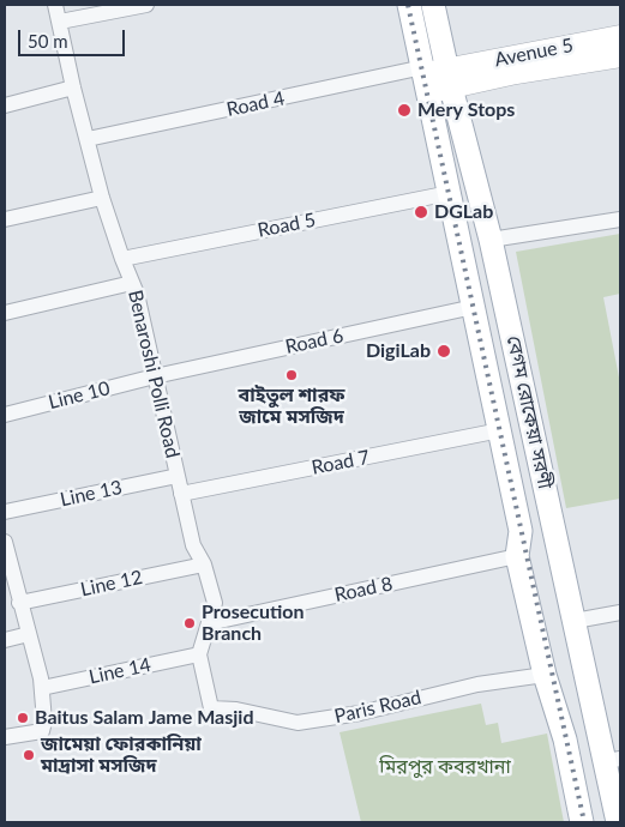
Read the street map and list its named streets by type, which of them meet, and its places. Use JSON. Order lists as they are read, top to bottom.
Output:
{
  "streets": {
    "main road": ["বেগম রোকেয়া সরণী"],
    "street": [
      "Avenue 5",
      "Road 4",
      "Road 5",
      "Road 6",
      "Benaroshi Polli Road",
      "Line 10",
      "Road 7",
      "Line 13",
      "Line 12",
      "Road 8",
      "Line 14",
      "Paris Road"
    ]
  },
  "crossings": [
    ["Avenue 5", "Road 4"],
    ["Avenue 5", "বেগম রোকেয়া সরণী"],
    ["Road 4", "Benaroshi Polli Road"],
    ["Road 4", "বেগম রোকেয়া সরণী"],
    ["Road 5", "Benaroshi Polli Road"],
    ["Road 5", "বেগম রোকেয়া সরণী"],
    ["Road 6", "Benaroshi Polli Road"],
    ["Road 6", "Line 10"],
    ["Road 6", "বেগম রোকেয়া সরণী"],
    ["Benaroshi Polli Road", "Line 10"],
    ["Benaroshi Polli Road", "Road 7"],
    ["Benaroshi Polli Road", "Line 13"],
    ["Benaroshi Polli Road", "Line 12"],
    ["Benaroshi Polli Road", "Road 8"],
    ["Benaroshi Polli Road", "Line 14"],
    ["Benaroshi Polli Road", "Paris Road"],
    ["বেগম রোকেয়া সরণী", "Road 7"],
    ["বেগম রোকেয়া সরণী", "Road 8"],
    ["বেগম রোকেয়া সরণী", "Paris Road"]
  ],
  "parks": ["মিরপুর কবরখানা"],
  "places": [
    "Mery Stops",
    "DGLab",
    "DigiLab",
    "বাইতুল শারফ জামে মসজিদ",
    "Prosecution Branch",
    "Baitus Salam Jame Masjid",
    "জামেয়া ফোরকানিয়া মাদ্রাসা মসজিদ"
  ],
  "scale_bar": "50 m"
}
